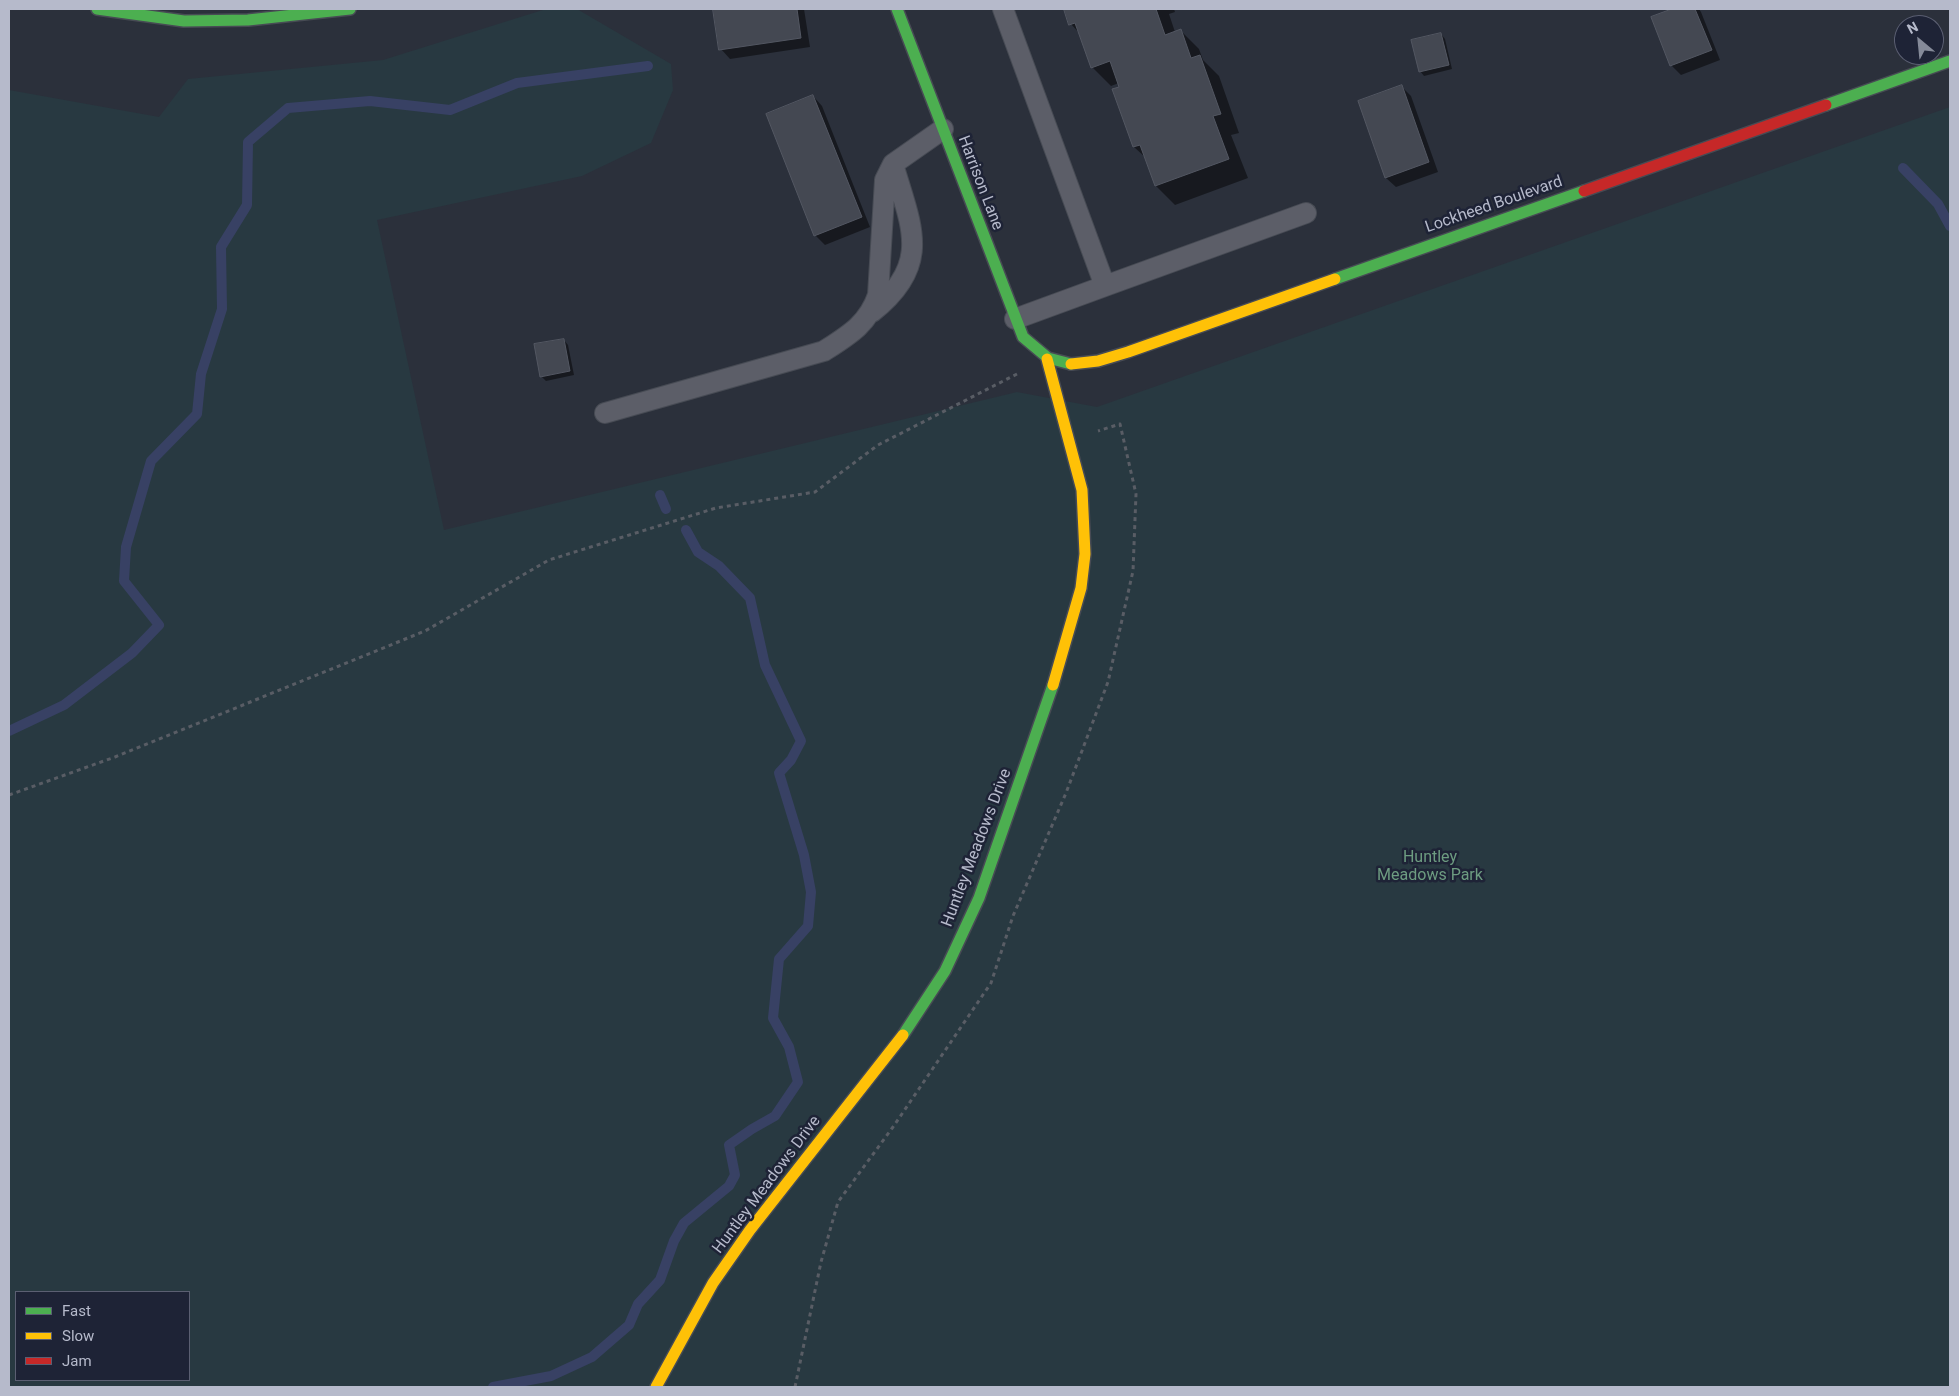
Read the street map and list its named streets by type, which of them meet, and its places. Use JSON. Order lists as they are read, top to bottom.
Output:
{
  "streets": {
    "street": ["Harrison Lane", "Lockheed Boulevard", "Huntley Meadows Drive"]
  },
  "crossings": [
    ["Harrison Lane", "Lockheed Boulevard"],
    ["Harrison Lane", "Huntley Meadows Drive"],
    ["Lockheed Boulevard", "Huntley Meadows Drive"]
  ],
  "parks": ["Huntley Meadows Park"],
  "legend": ["Fast", "Slow", "Jam"],
  "north": "top left"
}
